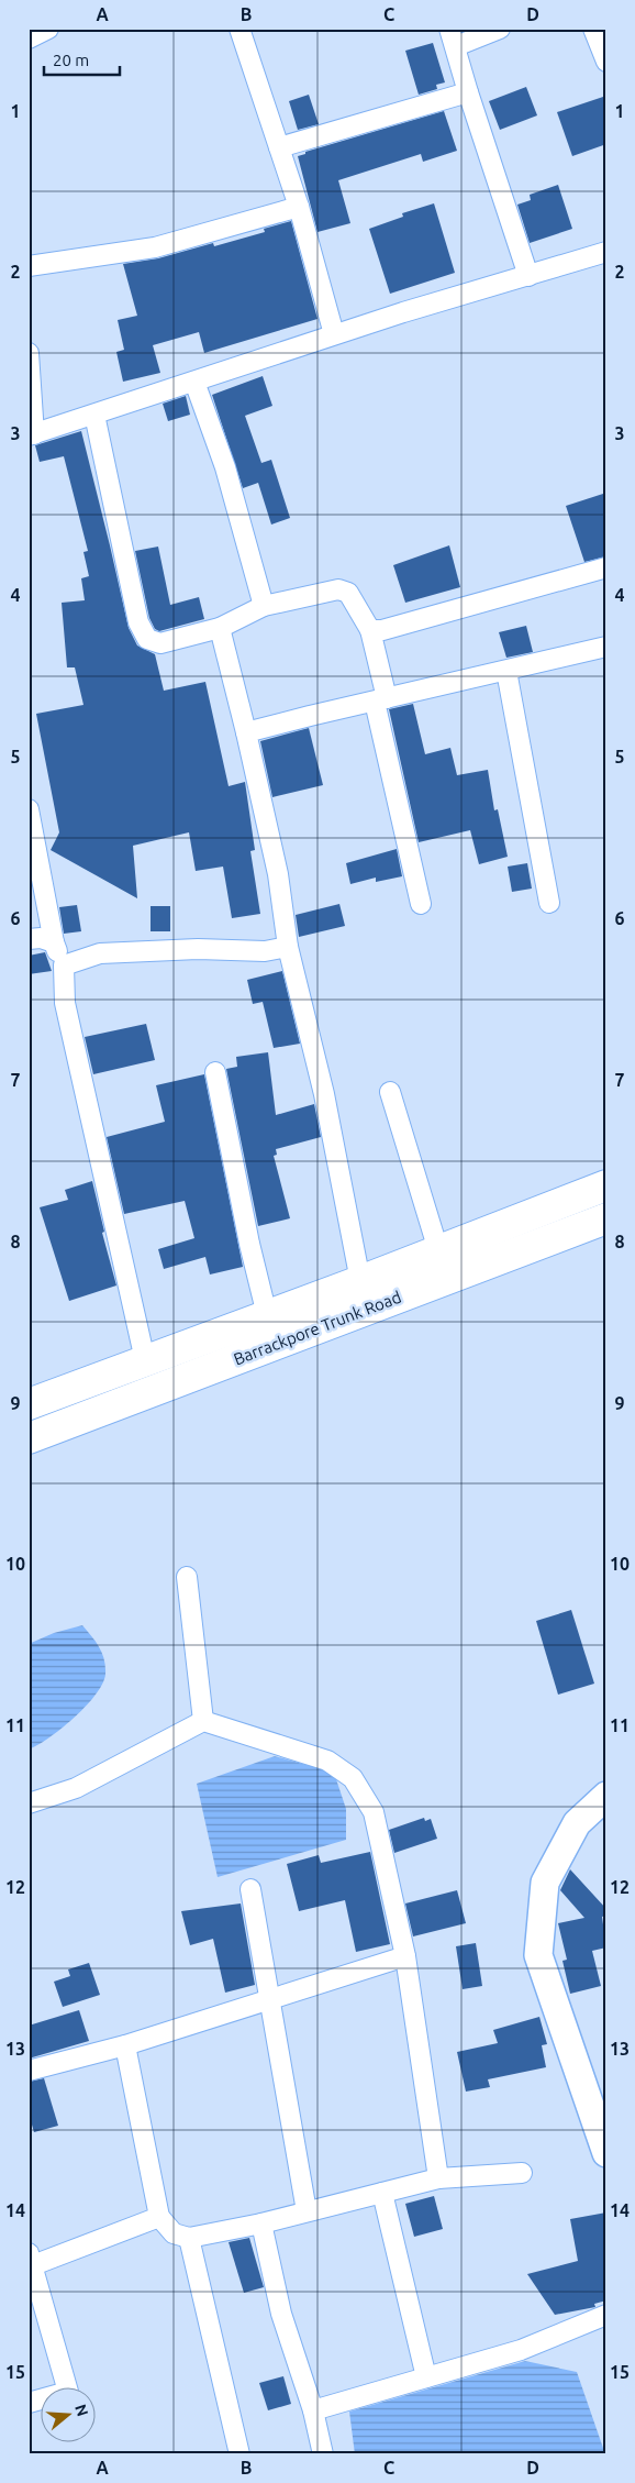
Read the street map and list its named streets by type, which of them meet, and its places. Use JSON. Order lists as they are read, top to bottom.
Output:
{
  "streets": {
    "main road": ["Barrackpore Trunk Road"]
  },
  "scale_bar": "20 m",
  "north": "right",
  "grid": {
    "columns": [
      "A",
      "B",
      "C",
      "D"
    ],
    "rows": [
      "1",
      "2",
      "3",
      "4",
      "5",
      "6",
      "7",
      "8",
      "9",
      "10",
      "11",
      "12",
      "13",
      "14",
      "15"
    ]
  }
}
